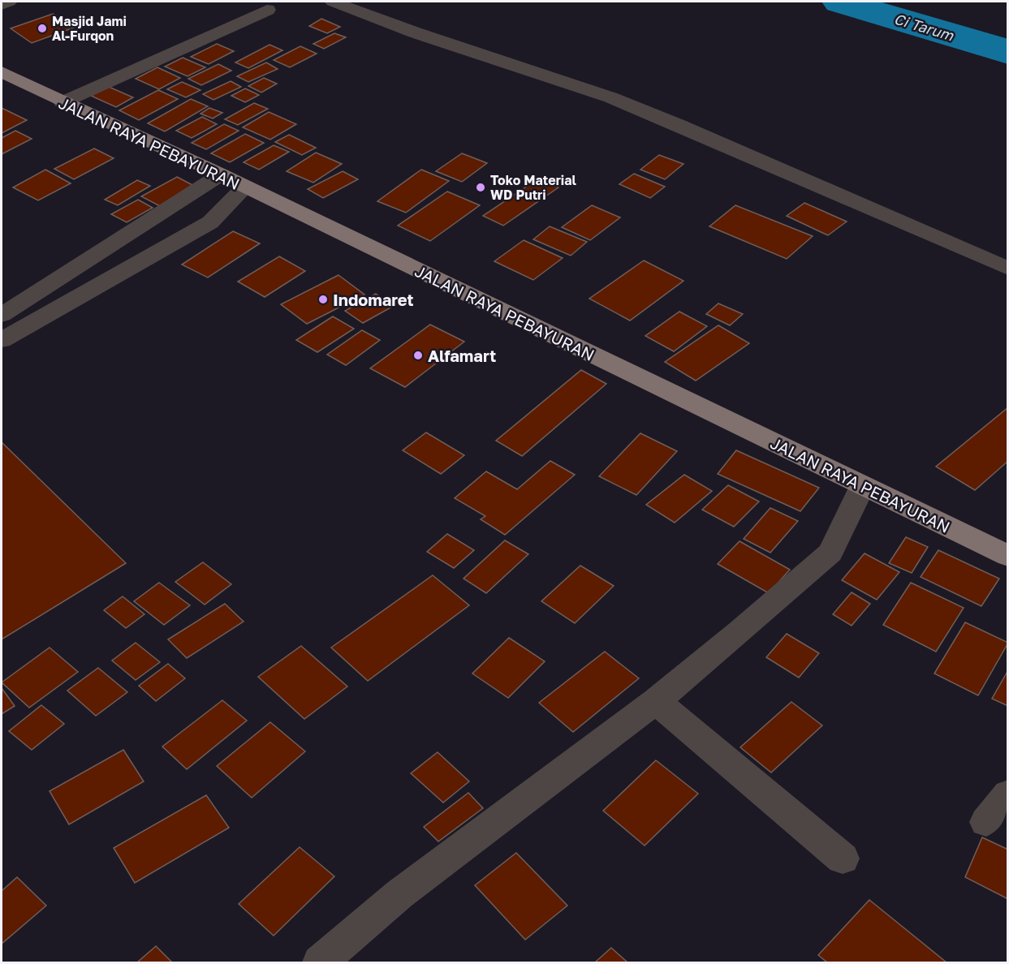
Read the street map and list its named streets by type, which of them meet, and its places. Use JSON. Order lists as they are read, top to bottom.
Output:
{
  "streets": {
    "main road": ["JALAN RAYA PEBAYURAN"]
  },
  "water": ["Ci Tarum"],
  "places": [
    "Masjid Jami Al-Furqon",
    "Toko Material WD Putri",
    "Indomaret",
    "Alfamart"
  ]
}
